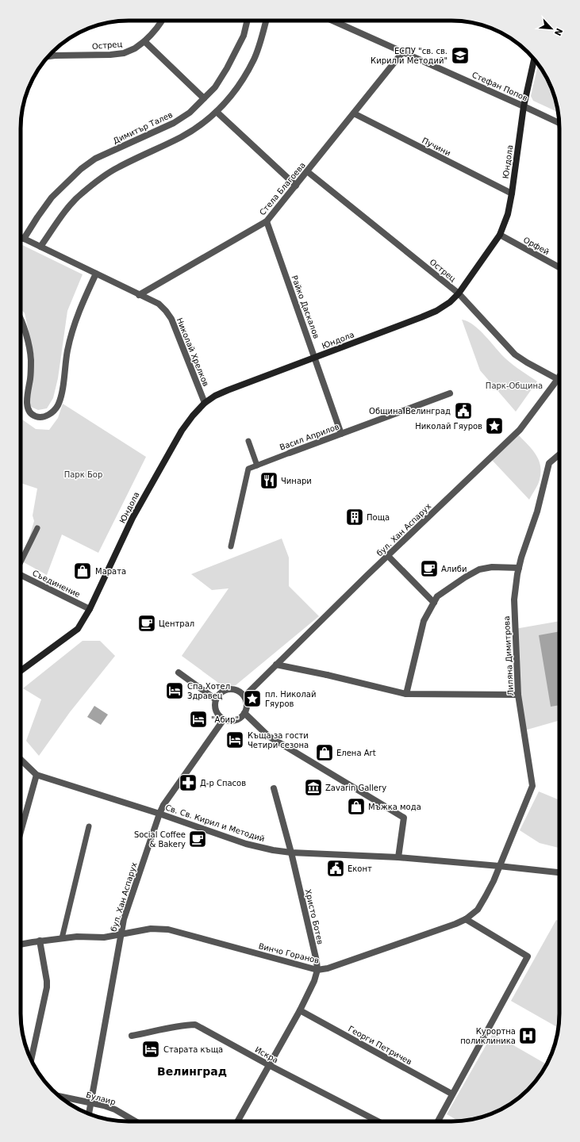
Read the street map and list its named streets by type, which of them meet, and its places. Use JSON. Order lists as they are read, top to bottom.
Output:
{
  "streets": {
    "main road": ["Юндола"],
    "street": [
      "Острец",
      "Стефан Попов",
      "Димитър Талев",
      "Пучини",
      "Стела Благоева",
      "Орфей",
      "Райко Даскалов",
      "Николай Хрелков",
      "Васил Априлов",
      "бул. Хан Аспарух",
      "Съединение",
      "Лиляна Димитрова",
      "Св. Св. Кирил и Методий",
      "Христо Ботев",
      "Винчо Горанов",
      "Георги Петричев",
      "Искра",
      "Булаир"
    ]
  },
  "crossings": [
    ["Острец", "Юндола"],
    ["Острец", "Стела Благоева"],
    ["Острец", "бул. Хан Аспарух"],
    ["Стефан Попов", "Юндола"],
    ["Стефан Попов", "Стела Благоева"],
    ["Димитър Талев", "Николай Хрелков"],
    ["Пучини", "Юндола"],
    ["Пучини", "Стела Благоева"],
    ["Юндола", "Орфей"],
    ["Юндола", "Райко Даскалов"],
    ["Юндола", "Николай Хрелков"],
    ["Юндола", "Съединение"],
    ["Стела Благоева", "Райко Даскалов"],
    ["Стела Благоева", "Николай Хрелков"],
    ["Райко Даскалов", "Васил Априлов"],
    ["бул. Хан Аспарух", "Св. Св. Кирил и Методий"],
    ["бул. Хан Аспарух", "Винчо Горанов"],
    ["бул. Хан Аспарух", "Булаир"],
    ["Лиляна Димитрова", "Св. Св. Кирил и Методий"],
    ["Лиляна Димитрова", "Винчо Горанов"],
    ["Св. Св. Кирил и Методий", "Христо Ботев"],
    ["Св. Св. Кирил и Методий", "Винчо Горанов"],
    ["Христо Ботев", "Винчо Горанов"],
    ["Христо Ботев", "Георги Петричев"],
    ["Христо Ботев", "Искра"]
  ],
  "districts": ["Велинград"],
  "parks": ["Парк-Община", "Парк Бор"],
  "places": {
    "school or university": ["ЕСПУ \"св. св. Кирил и Методий\""],
    "public building": ["Община Велинград", "Еконт"],
    "place": ["Николай Гяуров", "пл. Николай Гяуров"],
    "restaurant": ["Чинари"],
    "building": ["Поща"],
    "cafe": ["Алиби", "Централ", "Social Coffee & Bakery"],
    "shop": ["Марата", "Елена Art", "Мъжка мода"],
    "hotel": [
      "Спа Хотел Здравец",
      "\"Абир\"",
      "Къща за гости Четири сезона",
      "Старата къща"
    ],
    "pharmacy": ["Д-р Спасов"],
    "museum": ["Zavarin Gallery"],
    "hospital": ["Курортна поликлиника"]
  },
  "north": "bottom right"
}
